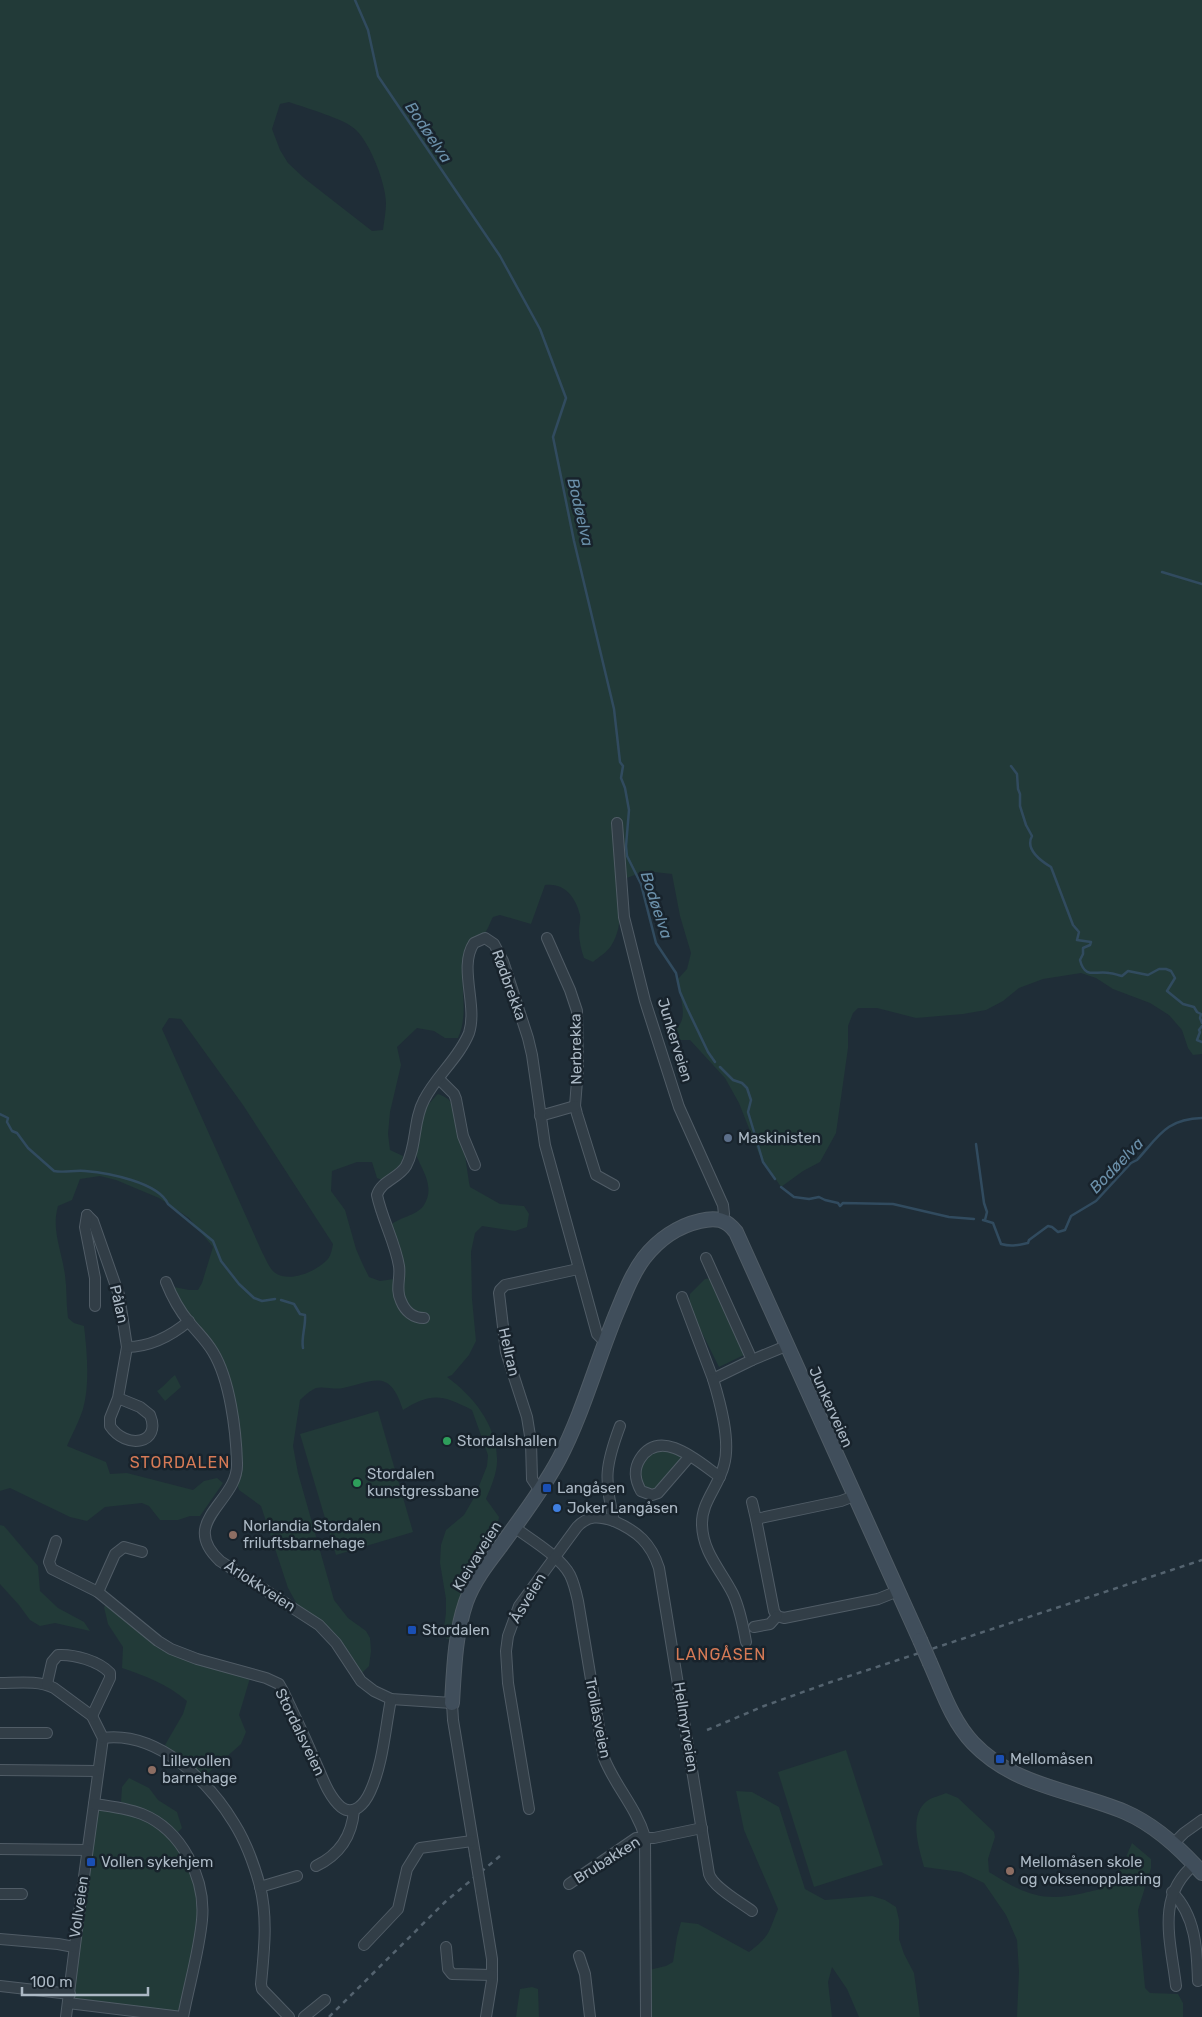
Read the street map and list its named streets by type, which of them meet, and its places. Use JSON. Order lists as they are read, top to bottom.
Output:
{
  "streets": {
    "street": [
      "Rødbrekka",
      "Junkerveien",
      "Nerbrekka",
      "Pålan",
      "Hellran",
      "Kleivaveien",
      "Årlokkveien",
      "Åsveien",
      "Trollåsveien",
      "Hellmyrveien",
      "Stordalsveien",
      "Brubakken",
      "Vollveien"
    ]
  },
  "crossings": [
    ["Rødbrekka", "Nerbrekka"],
    ["Rødbrekka", "Hellran"],
    ["Rødbrekka", "Kleivaveien"],
    ["Junkerveien", "Kleivaveien"],
    ["Hellran", "Kleivaveien"],
    ["Kleivaveien", "Årlokkveien"],
    ["Kleivaveien", "Trollåsveien"],
    ["Åsveien", "Trollåsveien"],
    ["Åsveien", "Hellmyrveien"],
    ["Trollåsveien", "Brubakken"],
    ["Hellmyrveien", "Brubakken"]
  ],
  "districts": ["STORDALEN", "LANGÅSEN"],
  "water": ["Bodøelva"],
  "places": {
    "other": [
      "Maskinisten",
      "Stordalshallen",
      "Stordalen kunstgressbane",
      "Joker Langåsen",
      "Norlandia Stordalen friluftsbarnehage",
      "Lillevollen barnehage",
      "Mellomåsen skole og voksenopplæring"
    ],
    "transit": [
      "Langåsen",
      "Stordalen",
      "Mellomåsen",
      "Vollen sykehjem"
    ]
  },
  "scale_bar": "100 m"
}
